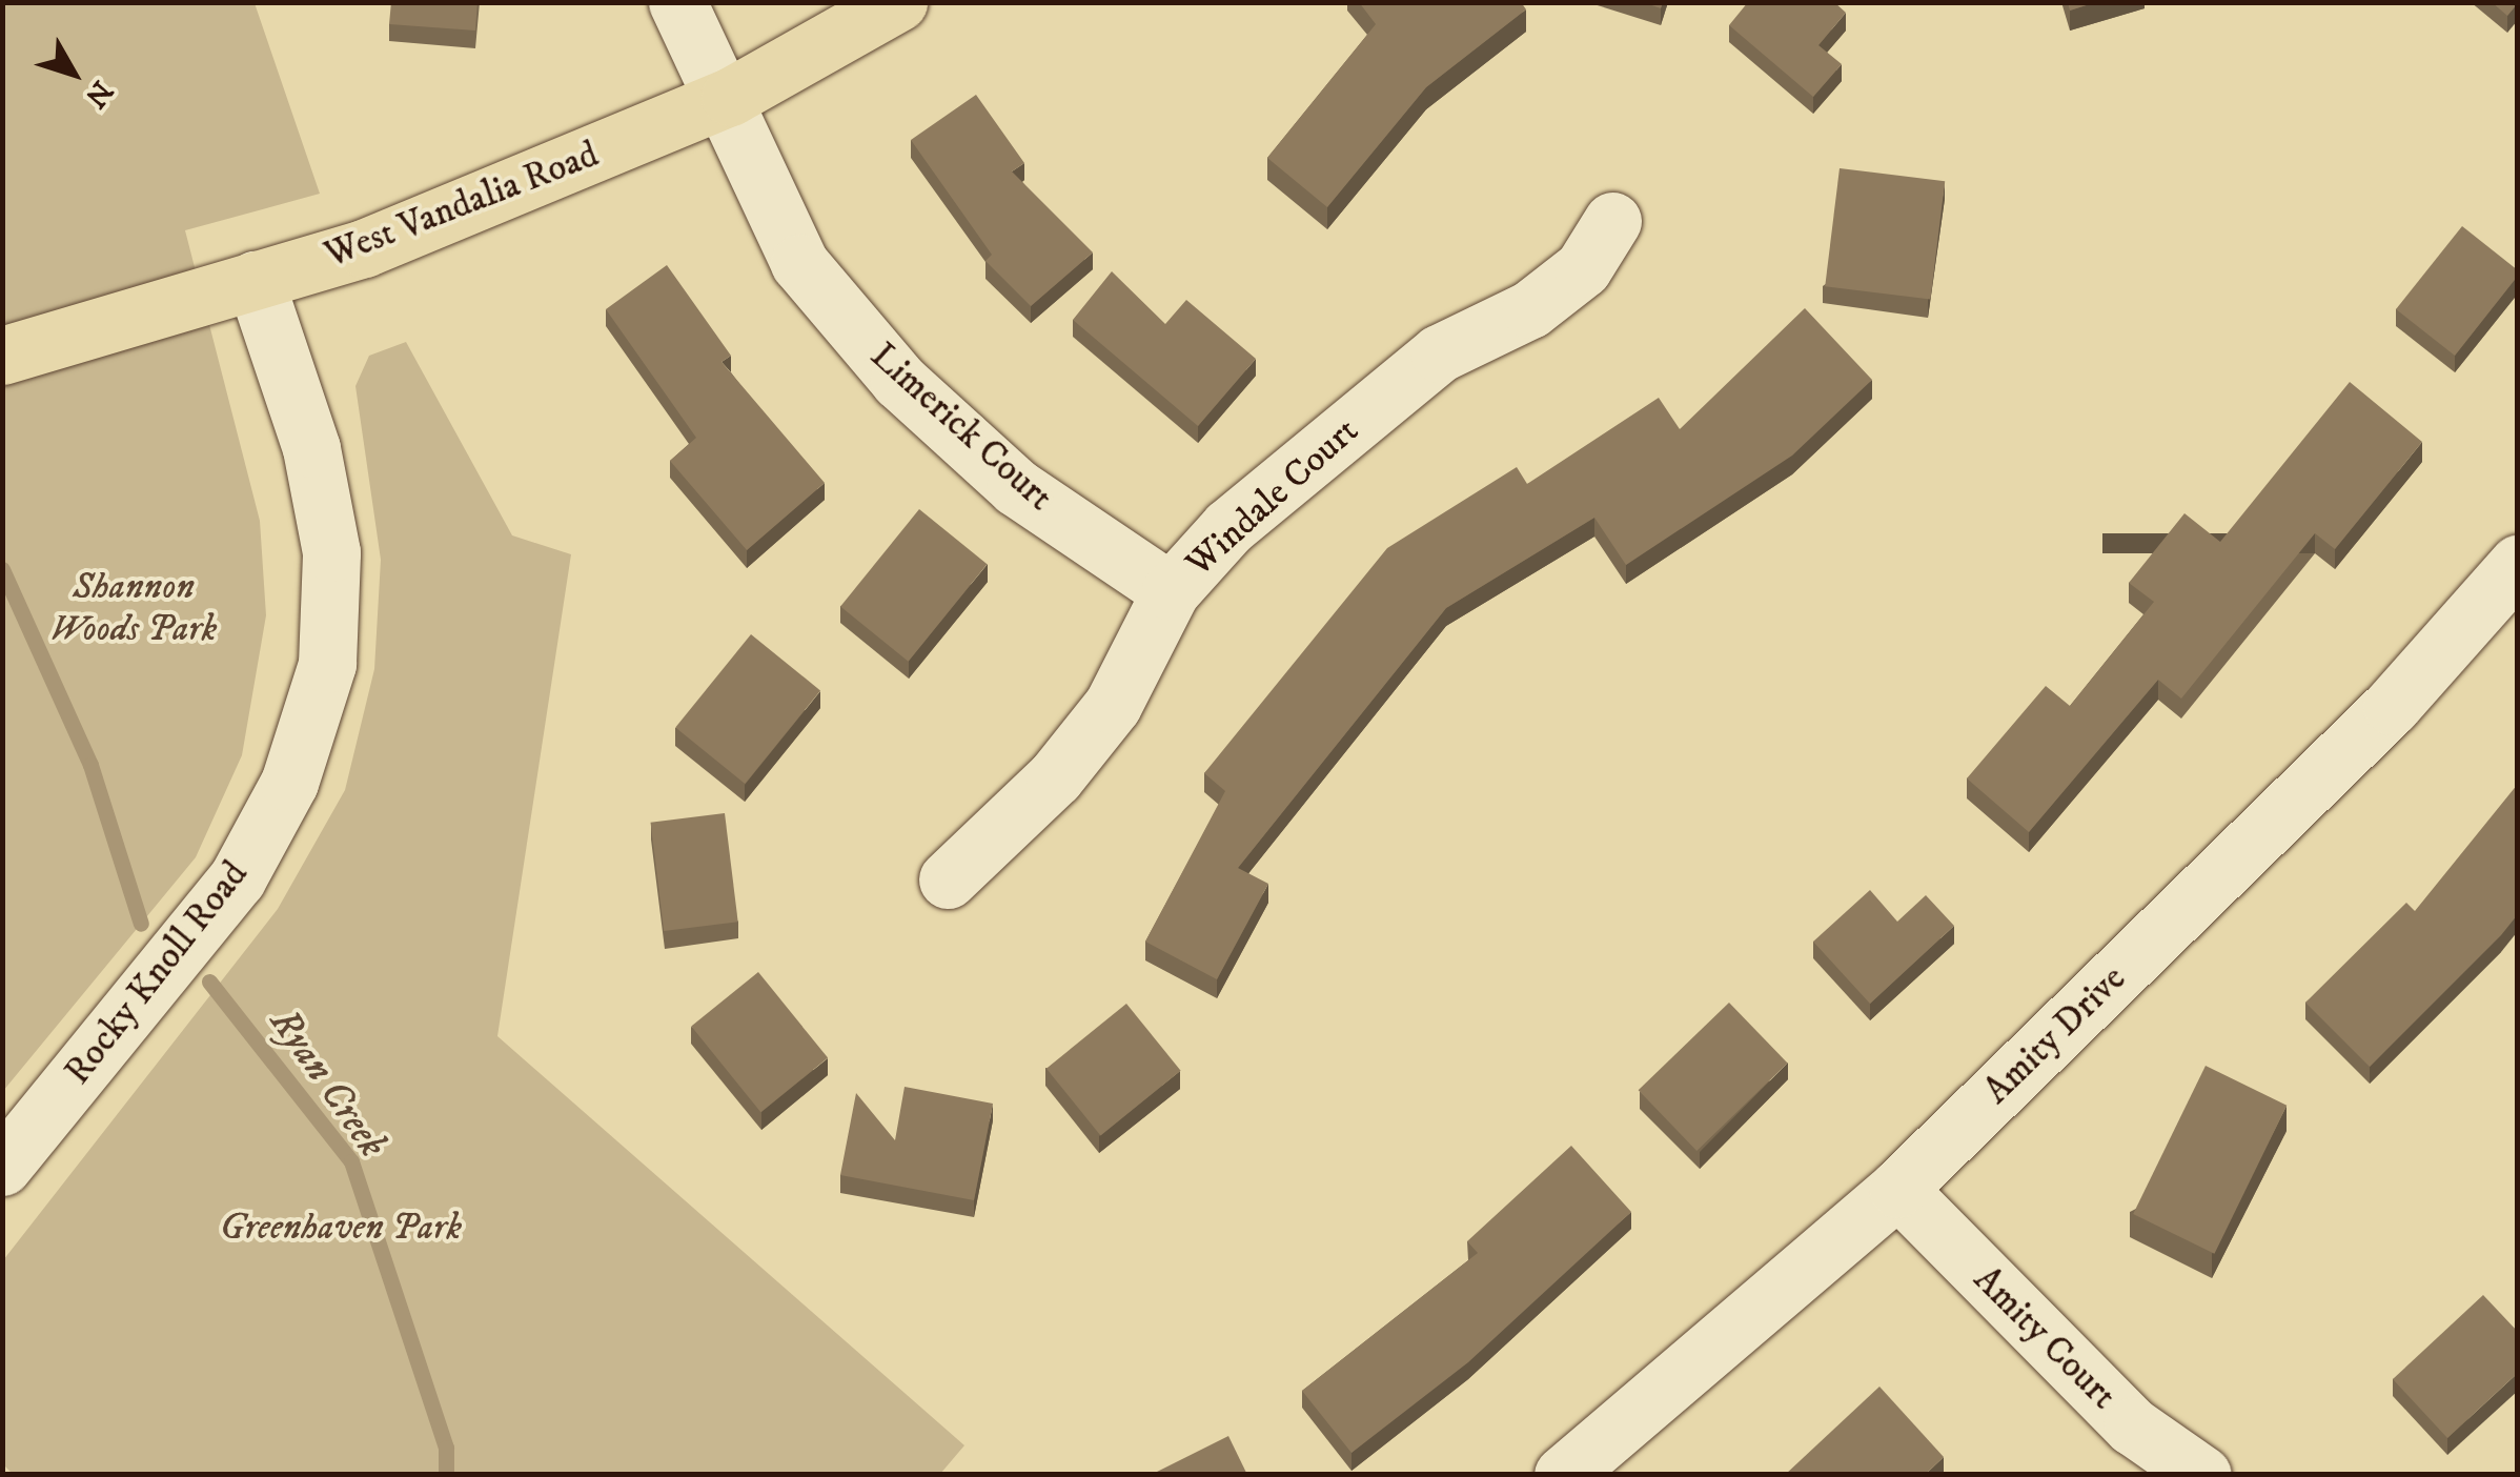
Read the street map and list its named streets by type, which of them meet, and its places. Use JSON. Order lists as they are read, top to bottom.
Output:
{
  "streets": {
    "main road": ["West Vandalia Road"],
    "street": [
      "Limerick Court",
      "Windale Court",
      "Rocky Knoll Road",
      "Amity Drive",
      "Amity Court"
    ]
  },
  "crossings": [
    ["West Vandalia Road", "Limerick Court"],
    ["West Vandalia Road", "Rocky Knoll Road"],
    ["Limerick Court", "Windale Court"],
    ["Amity Drive", "Amity Court"]
  ],
  "water": ["Ryan Creek"],
  "parks": ["Shannon Woods Park", "Greenhaven Park"],
  "north": "bottom right"
}
